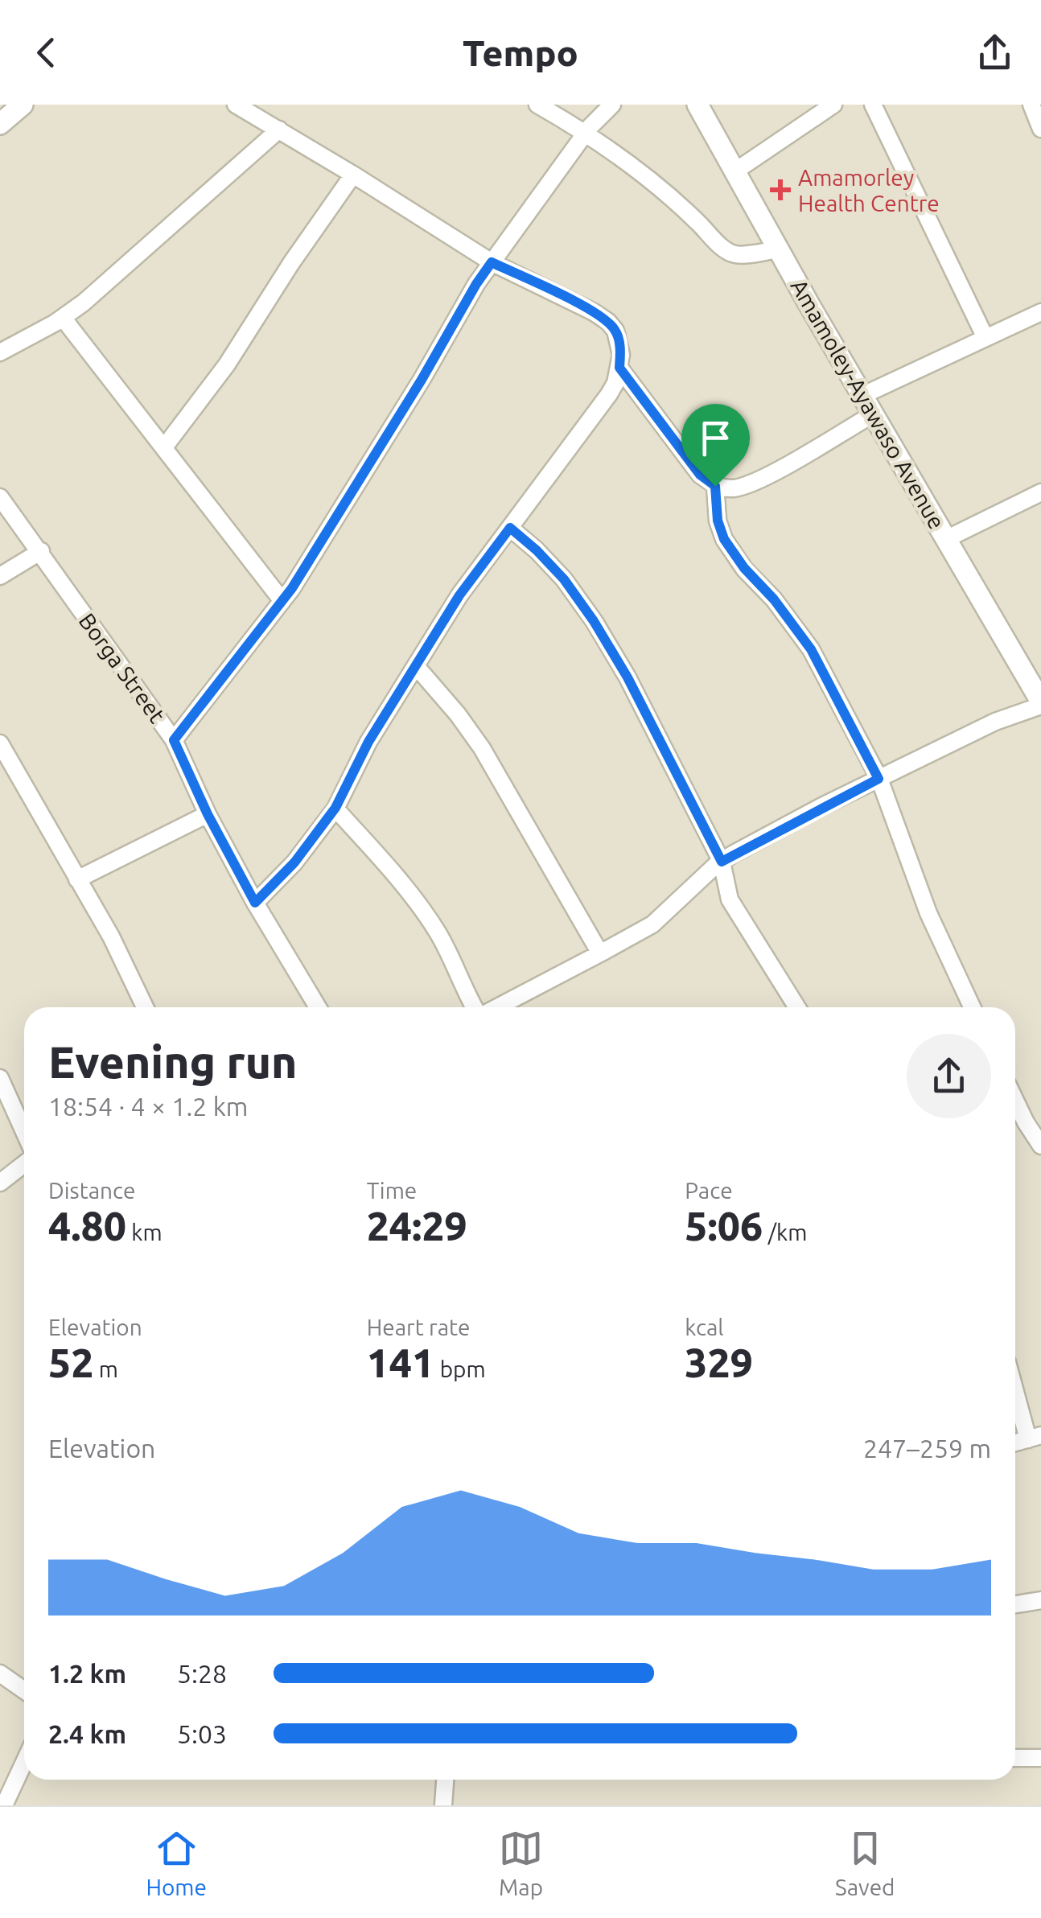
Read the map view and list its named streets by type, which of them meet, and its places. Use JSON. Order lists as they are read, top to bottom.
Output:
{
  "streets": {
    "street": ["Amamoley-Ayawaso Avenue", "Borga Street"]
  },
  "places": {
    "health": ["Amamorley Health Centre"]
  },
  "page": {
    "header": "Tempo",
    "heading": ["Evening run", "18:54 · 4 × 1.2 km"],
    "stats": [
      ["Distance", "4.80 km"],
      ["Time", "24:29"],
      ["Pace", "5:06 /km"],
      ["Elevation", "52 m"],
      ["Heart rate", "141 bpm"],
      ["kcal", "329"]
    ],
    "chart": ["Elevation", "247–259 m"],
    "list": [
      {
        "name": "1.2 km",
        "note": "5:28"
      },
      {
        "name": "2.4 km",
        "note": "5:03"
      }
    ],
    "tabs": ["Home", "Map", "Saved"]
  }
}
